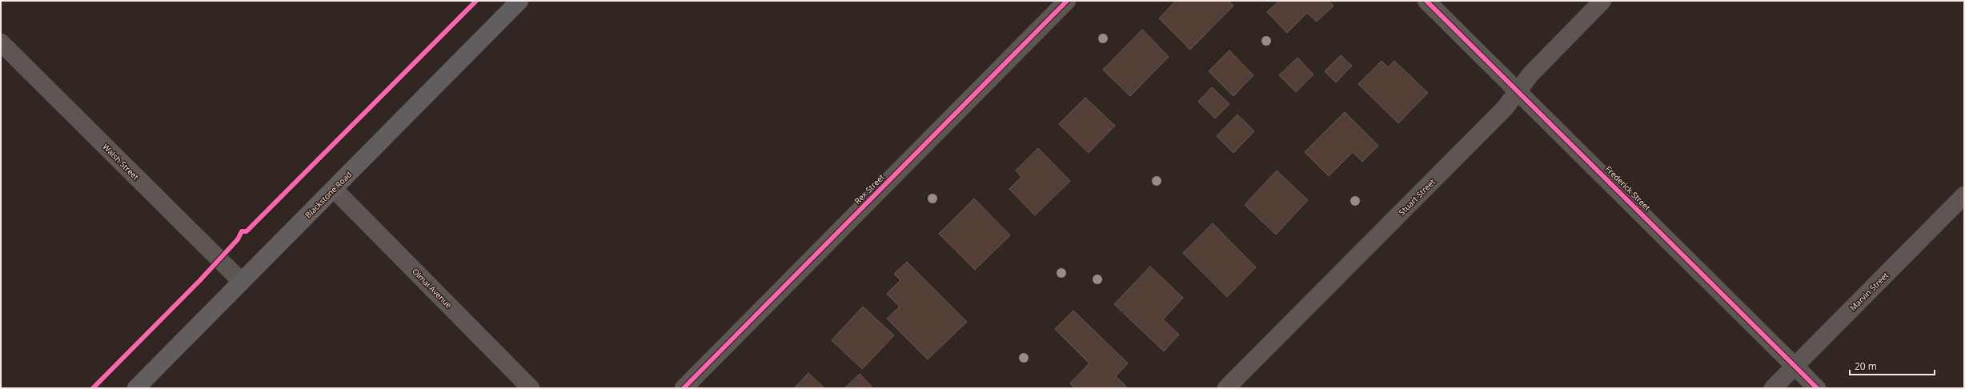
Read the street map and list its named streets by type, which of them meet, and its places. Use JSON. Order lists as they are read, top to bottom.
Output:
{
  "streets": {
    "main road": ["Blackstone Road"],
    "street": [
      "Walsh Street",
      "Frederick Street",
      "Rex Street",
      "Stuart Street",
      "Olmai Avenue",
      "Marvin Street"
    ]
  },
  "crossings": [
    ["Walsh Street", "Blackstone Road"],
    ["Frederick Street", "Stuart Street"],
    ["Frederick Street", "Marvin Street"],
    ["Blackstone Road", "Olmai Avenue"]
  ],
  "scale_bar": "20 m"
}
